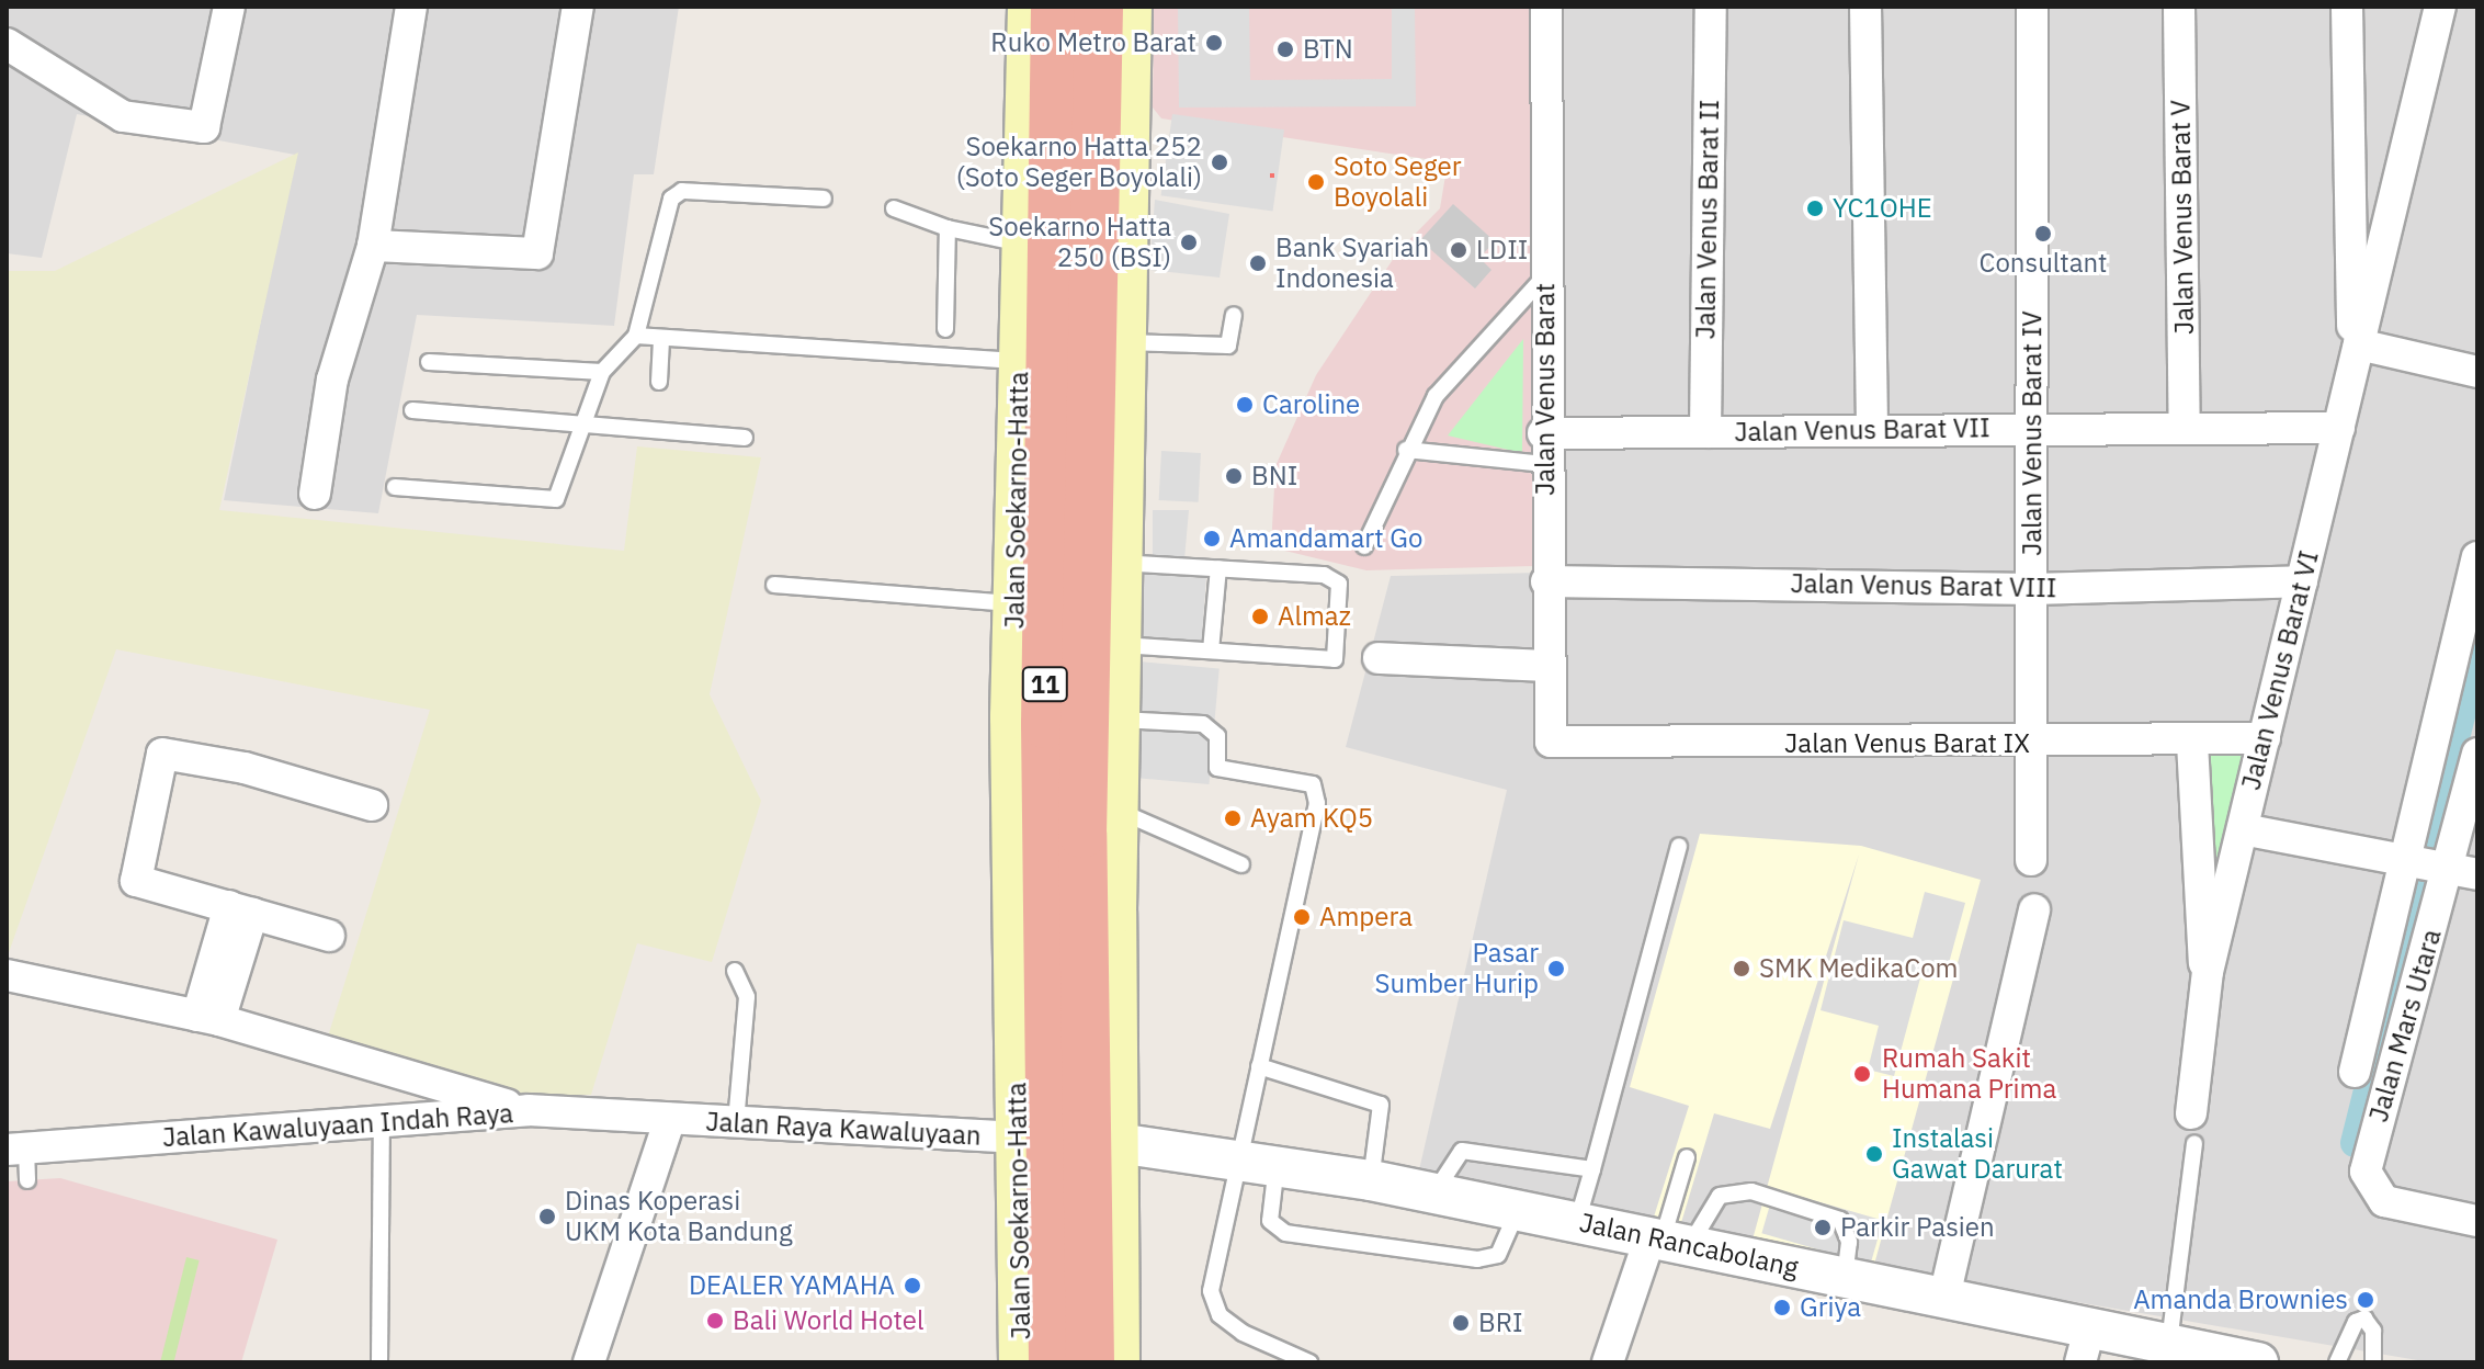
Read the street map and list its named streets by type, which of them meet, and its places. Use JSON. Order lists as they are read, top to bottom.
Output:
{
  "streets": {
    "highway": ["Jalan Soekarno-Hatta", "11"],
    "street": [
      "Jalan Venus Barat V",
      "Jalan Venus Barat II",
      "Jalan Venus Barat",
      "Jalan Venus Barat VII",
      "Jalan Venus Barat IV",
      "Jalan Venus Barat VIII",
      "Jalan Venus Barat VI",
      "Jalan Venus Barat IX",
      "Jalan Mars Utara",
      "Jalan Kawaluyaan Indah Raya",
      "Jalan Raya Kawaluyaan",
      "Jalan Rancabolang"
    ]
  },
  "crossings": [
    ["Jalan Venus Barat V", "Jalan Venus Barat VII"],
    ["Jalan Venus Barat II", "Jalan Venus Barat VII"],
    ["Jalan Venus Barat", "Jalan Venus Barat VII"],
    ["Jalan Venus Barat", "Jalan Venus Barat VIII"],
    ["Jalan Venus Barat", "Jalan Venus Barat IX"],
    ["Jalan Venus Barat VII", "Jalan Venus Barat IV"],
    ["Jalan Venus Barat VII", "Jalan Venus Barat VI"],
    ["Jalan Venus Barat IV", "Jalan Venus Barat VIII"],
    ["Jalan Venus Barat IV", "Jalan Venus Barat IX"],
    ["Jalan Soekarno-Hatta", "Jalan Raya Kawaluyaan"],
    ["Jalan Venus Barat VIII", "Jalan Venus Barat VI"],
    ["Jalan Venus Barat VI", "Jalan Venus Barat IX"],
    ["Jalan Kawaluyaan Indah Raya", "Jalan Raya Kawaluyaan"]
  ],
  "places": [
    "Ruko Metro Barat",
    "BTN",
    "Soekarno Hatta 252 (Soto Seger Boyolali)",
    "Soto Seger Boyolali",
    "YC1OHE",
    "Consultant",
    "Soekarno Hatta 250 (BSI)",
    "LDII",
    "Bank Syariah Indonesia",
    "Caroline",
    "BNI",
    "Amandamart Go",
    "Almaz",
    "Ayam KQ5",
    "Ampera",
    "Pasar Sumber Hurip",
    "SMK MedikaCom",
    "Rumah Sakit Humana Prima",
    "Instalasi Gawat Darurat",
    "Dinas Koperasi UKM Kota Bandung",
    "Parkir Pasien",
    "DEALER YAMAHA",
    "Amanda Brownies",
    "Griya",
    "Bali World Hotel",
    "BRI"
  ]
}
